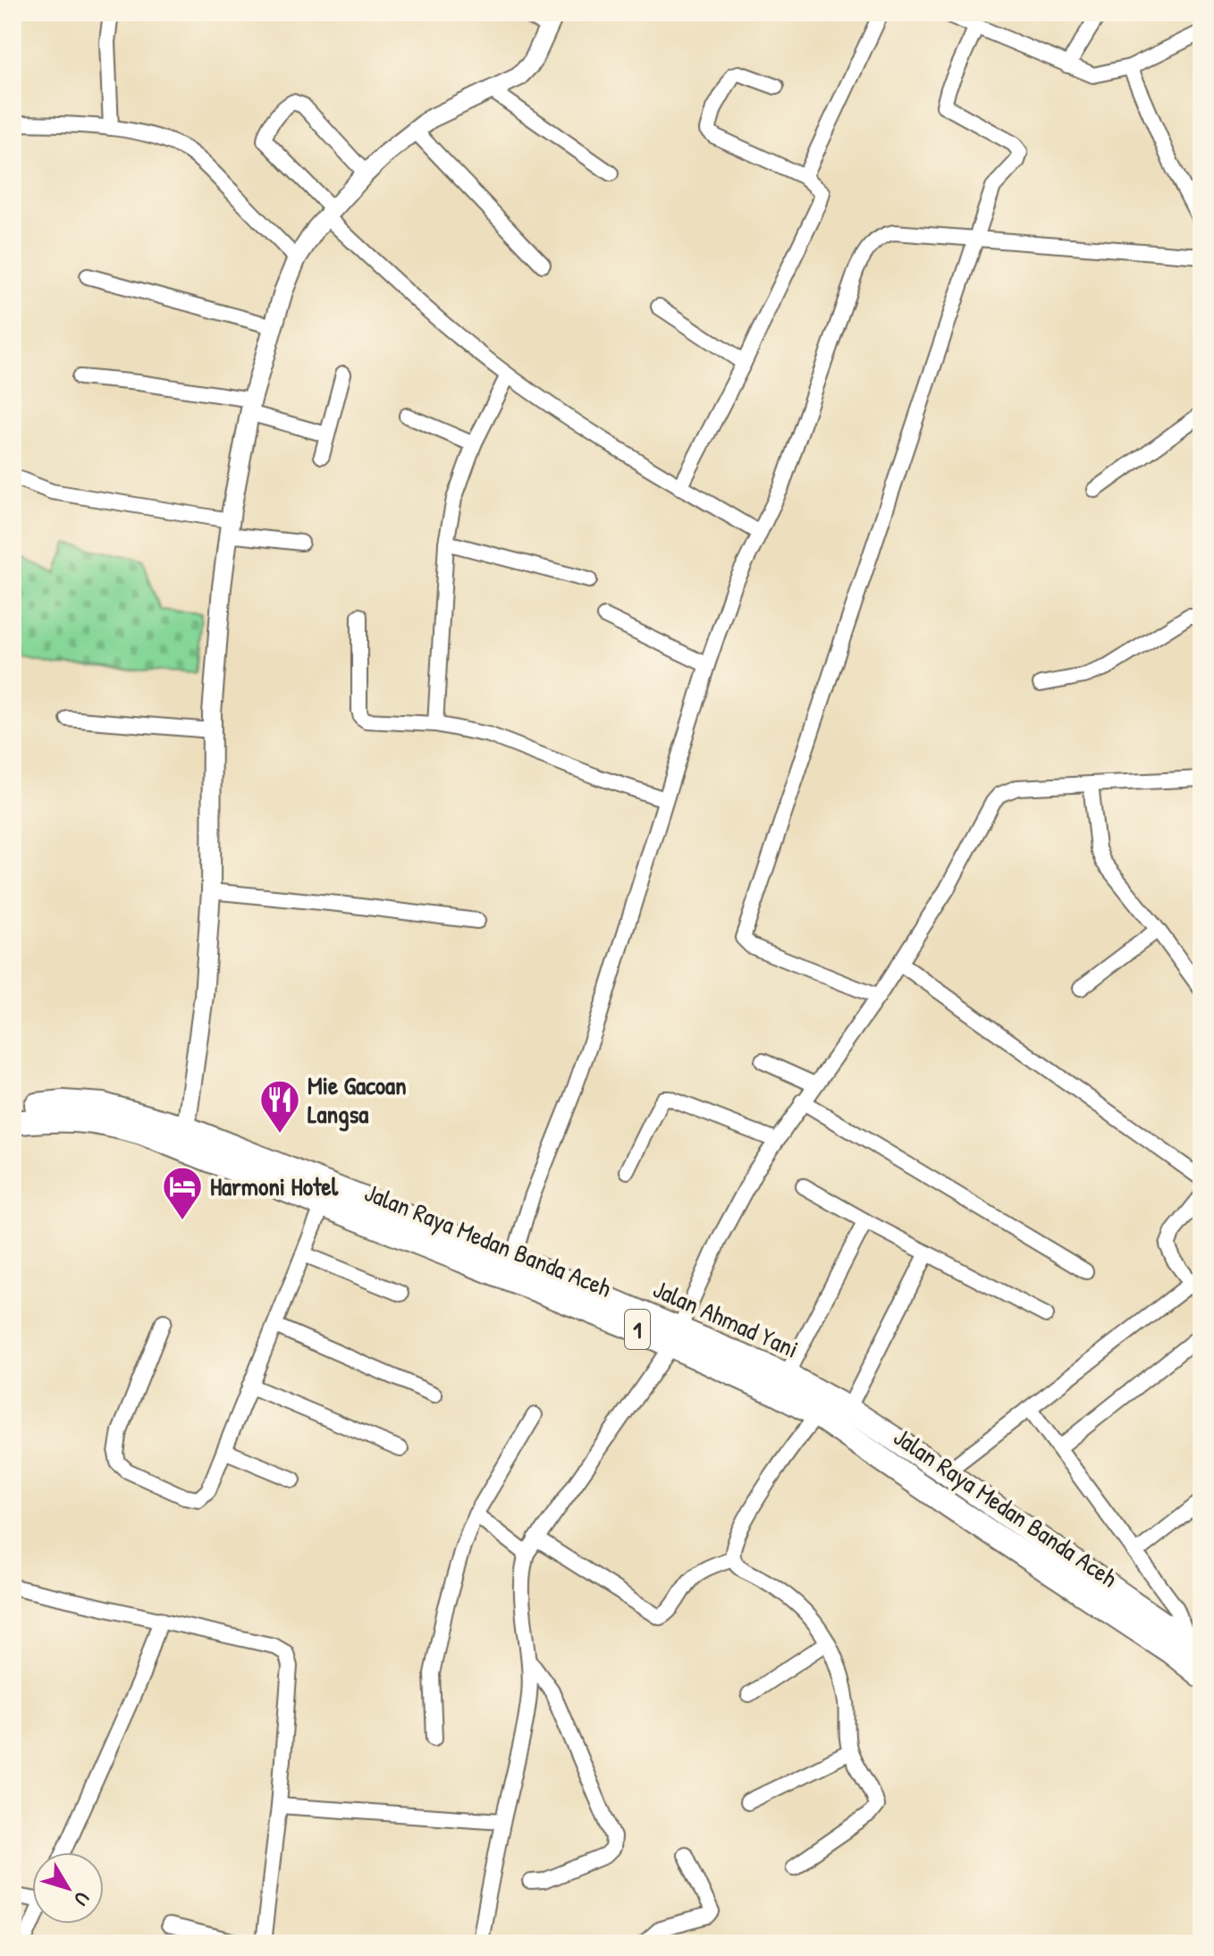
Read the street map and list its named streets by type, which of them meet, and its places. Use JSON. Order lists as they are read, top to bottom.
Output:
{
  "streets": {
    "main road": ["Jalan Raya Medan Banda Aceh", "Jalan Ahmad Yani", "1"]
  },
  "crossings": [
    ["Jalan Raya Medan Banda Aceh", "Jalan Ahmad Yani"]
  ],
  "places": {
    "restaurant": ["Mie Gacoan Langsa"],
    "hotel": ["Harmoni Hotel"]
  },
  "north": "bottom right"
}
